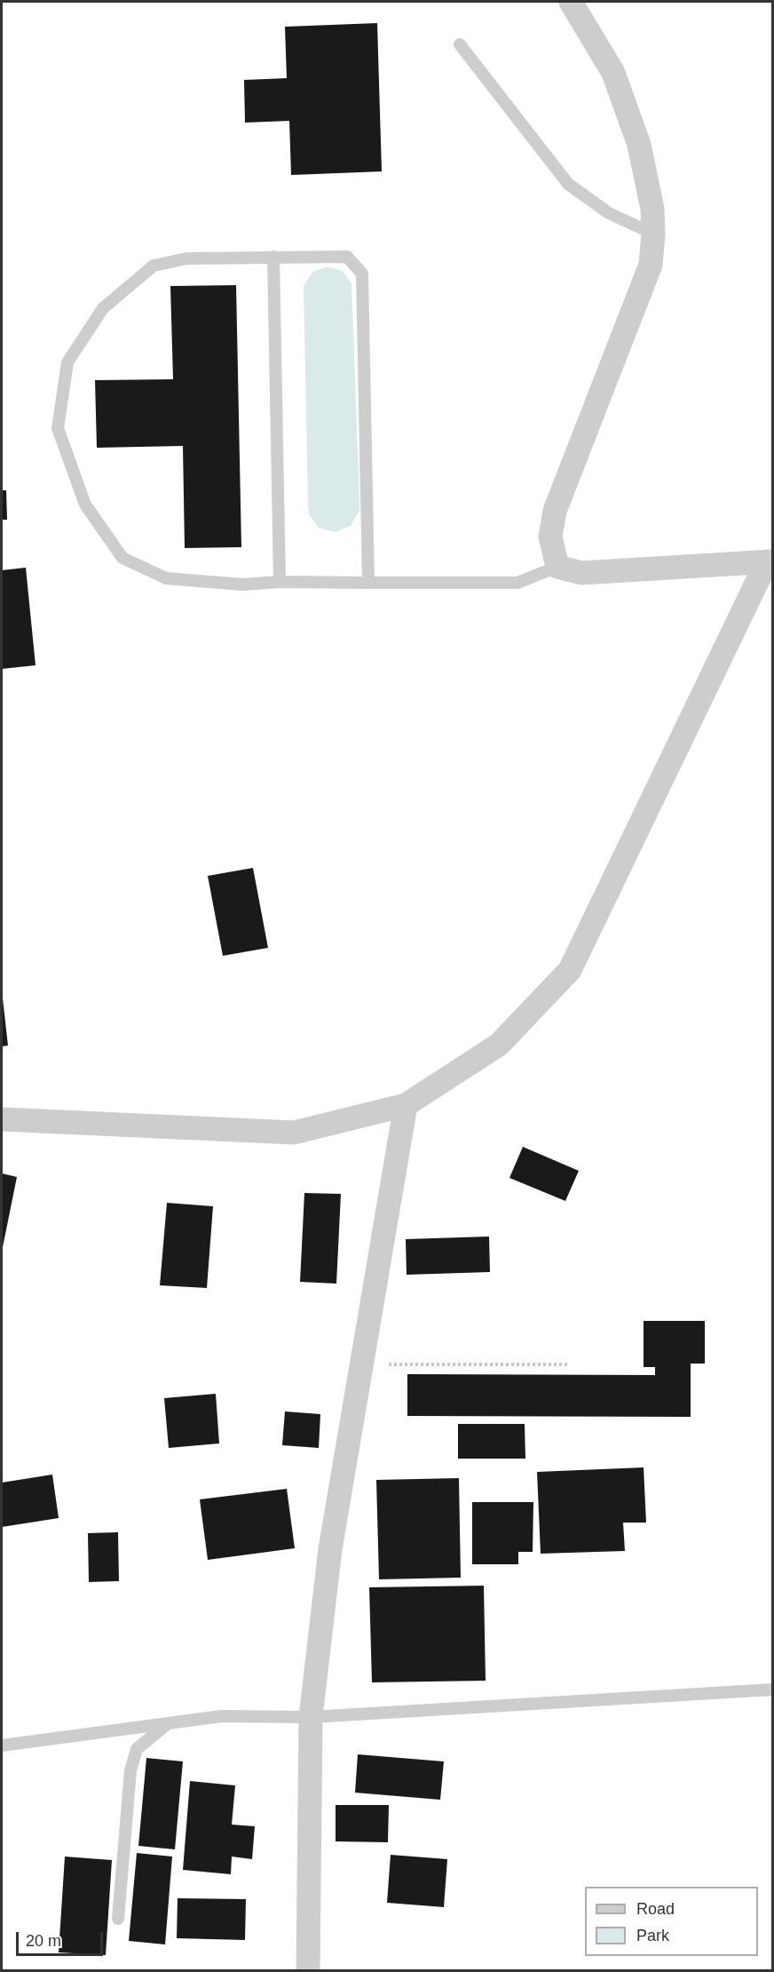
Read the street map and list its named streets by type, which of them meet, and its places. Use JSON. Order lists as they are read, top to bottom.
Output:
{
  "legend": ["Road", "Park"],
  "scale_bar": "20 m"
}
